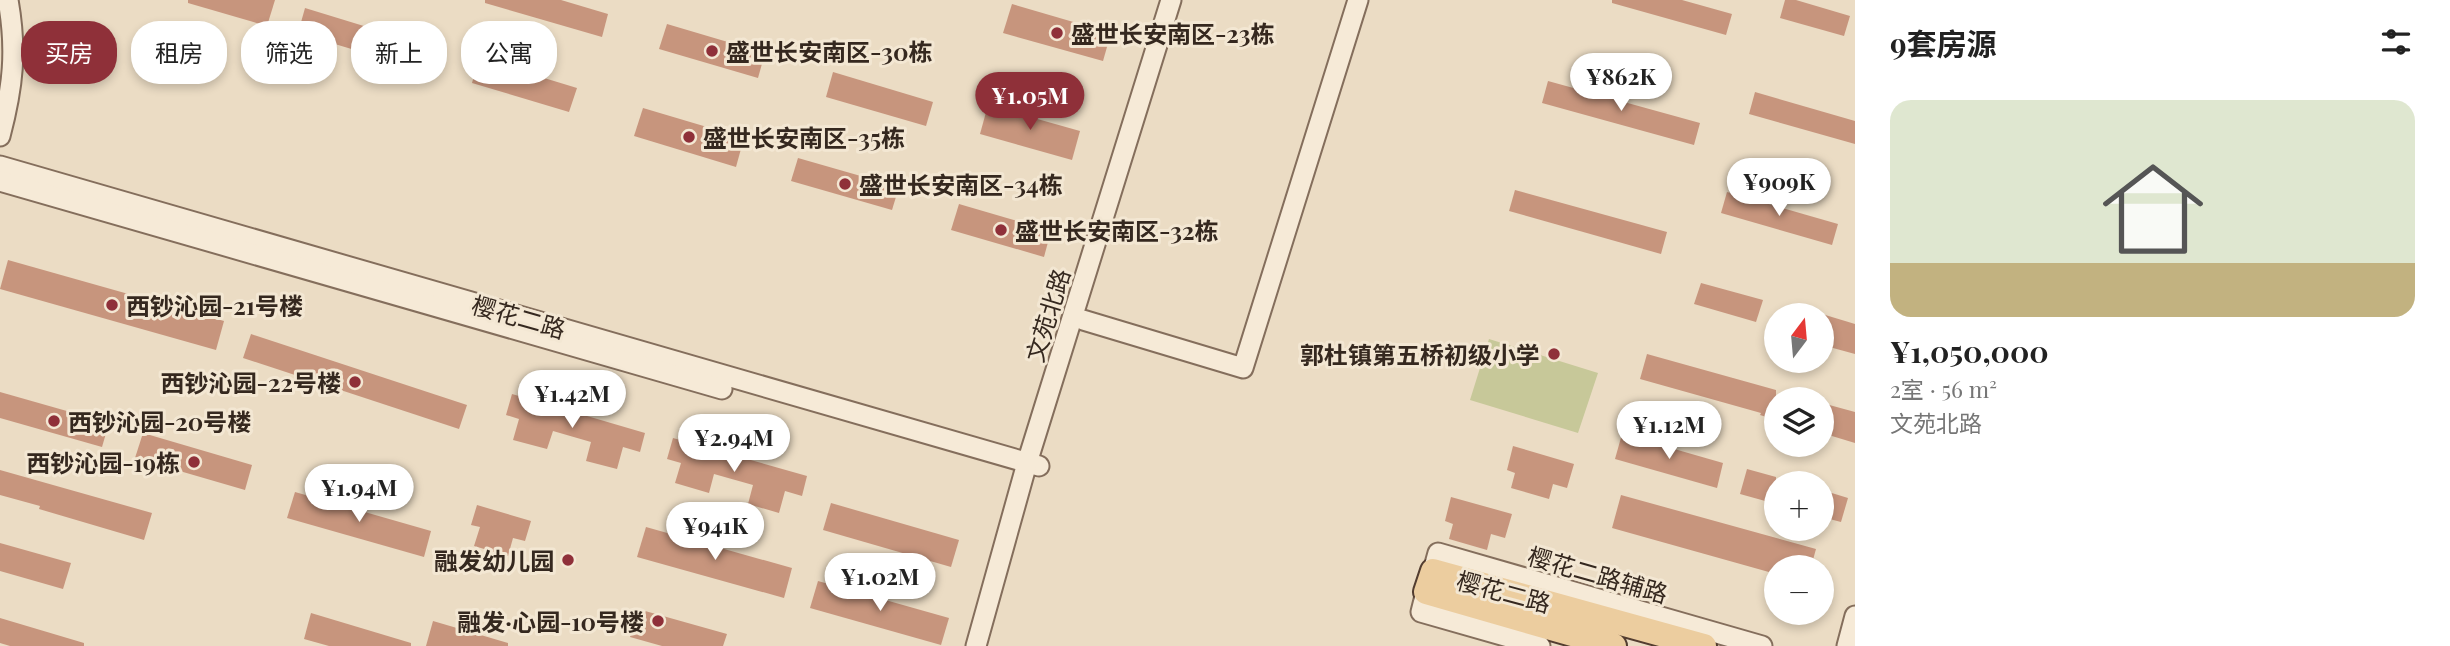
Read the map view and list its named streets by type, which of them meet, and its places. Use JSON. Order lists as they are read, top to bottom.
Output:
{
  "streets": {
    "main road": ["樱花二路"],
    "street": ["文苑北路", "樱花二路辅路"]
  },
  "crossings": [
    ["文苑北路", "樱花二路"],
    ["樱花二路", "樱花二路辅路"]
  ],
  "places": [
    "盛世长安南区-23栋",
    "盛世长安南区-30栋",
    "盛世长安南区-35栋",
    "盛世长安南区-34栋",
    "盛世长安南区-32栋",
    "西钞沁园-21号楼",
    "郭杜镇第五桥初级小学",
    "西钞沁园-22号楼",
    "西钞沁园-20号楼",
    "西钞沁园-19栋",
    "融发幼儿园",
    "融发·心园-10号楼"
  ],
  "north": "top",
  "page": {
    "heading": "9套房源",
    "chip": [
      "买房",
      "租房",
      "筛选",
      "新上",
      "公寓"
    ],
    "price": [
      "¥862K",
      "¥1.05M",
      "¥909K",
      "¥1.42M",
      "¥1.12M",
      "¥2.94M",
      "¥1.94M",
      "¥941K",
      "¥1.02M"
    ],
    "list": [
      {
        "name": "¥1,050,000",
        "note": "2室 · 56 m² · 文苑北路"
      }
    ],
    "map_buttons": ["+", "−"]
  }
}
